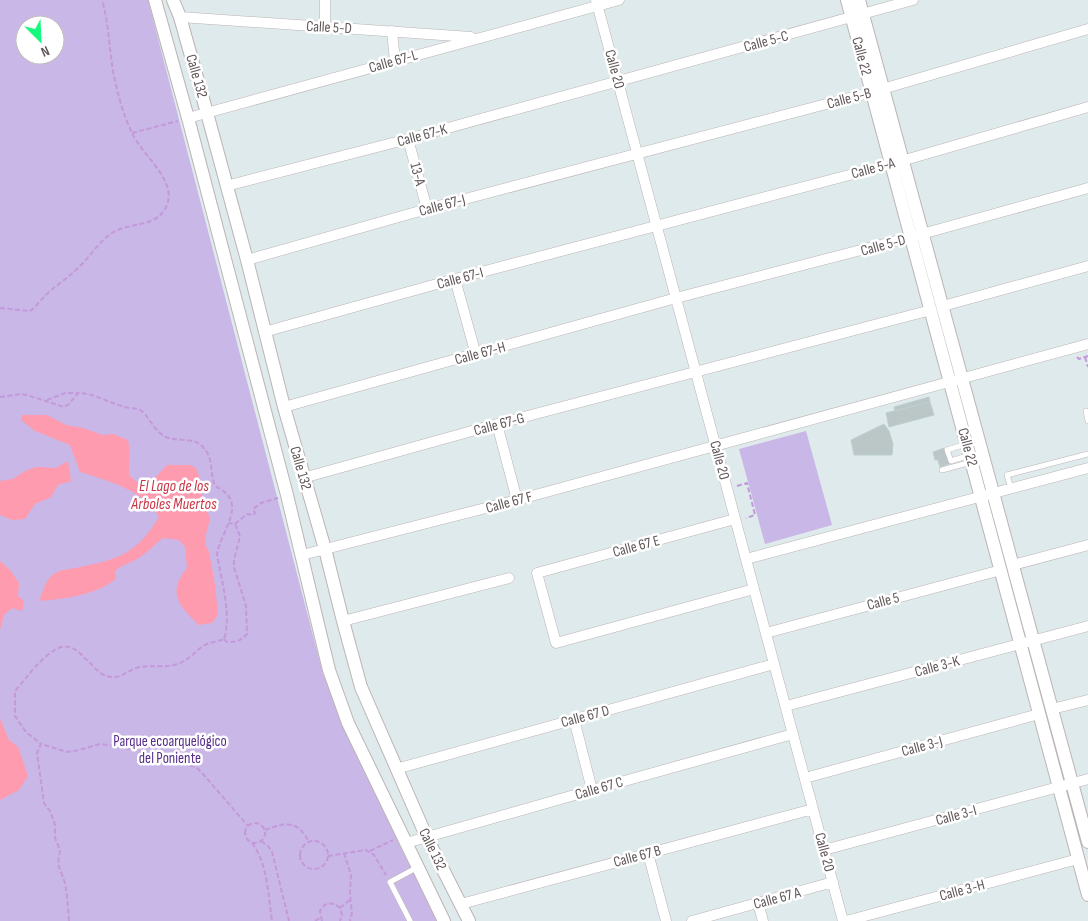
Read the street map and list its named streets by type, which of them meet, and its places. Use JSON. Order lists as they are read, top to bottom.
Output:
{
  "streets": {
    "street": [
      "Calle 5-D",
      "Calle 5-C",
      "Calle 22",
      "Calle 67-L",
      "Calle 20",
      "Calle 132",
      "Calle 5-B",
      "Calle 67-K",
      "Calle 5-A",
      "13-A",
      "Calle 67-J",
      "Calle 67-I",
      "Calle 67-H",
      "Calle 67-G",
      "Calle 67 F",
      "Calle 67 E",
      "Calle 5",
      "Calle 3-K",
      "Calle 67 D",
      "Calle 3-J",
      "Calle 67 C",
      "Calle 3-I",
      "Calle 67 B",
      "Calle 3-H",
      "Calle 67 A"
    ]
  },
  "crossings": [
    ["Calle 5-D", "Calle 22"],
    ["Calle 5-D", "Calle 67-L"],
    ["Calle 5-D", "Calle 20"],
    ["Calle 5-D", "Calle 132"],
    ["Calle 5-D", "Calle 67-H"],
    ["Calle 5-C", "Calle 22"],
    ["Calle 5-C", "Calle 20"],
    ["Calle 5-C", "Calle 67-K"],
    ["Calle 22", "Calle 5-B"],
    ["Calle 22", "Calle 5-A"],
    ["Calle 22", "Calle 5"],
    ["Calle 22", "Calle 3-K"],
    ["Calle 22", "Calle 3-J"],
    ["Calle 22", "Calle 3-I"],
    ["Calle 22", "Calle 3-H"],
    ["Calle 67-L", "Calle 20"],
    ["Calle 67-L", "Calle 132"],
    ["Calle 20", "Calle 5-B"],
    ["Calle 20", "Calle 67-K"],
    ["Calle 20", "Calle 5-A"],
    ["Calle 20", "Calle 67-J"],
    ["Calle 20", "Calle 67-I"],
    ["Calle 20", "Calle 67-H"],
    ["Calle 20", "Calle 67-G"],
    ["Calle 20", "Calle 67 F"],
    ["Calle 20", "Calle 67 E"],
    ["Calle 20", "Calle 5"],
    ["Calle 20", "Calle 3-K"],
    ["Calle 20", "Calle 67 D"],
    ["Calle 20", "Calle 3-J"],
    ["Calle 20", "Calle 67 C"],
    ["Calle 20", "Calle 3-I"],
    ["Calle 20", "Calle 67 B"],
    ["Calle 20", "Calle 3-H"],
    ["Calle 20", "Calle 67 A"],
    ["Calle 132", "Calle 67-K"],
    ["Calle 132", "Calle 67-J"],
    ["Calle 132", "Calle 67-I"],
    ["Calle 132", "Calle 67-H"],
    ["Calle 132", "Calle 67-G"],
    ["Calle 132", "Calle 67 F"],
    ["Calle 132", "Calle 67 D"],
    ["Calle 132", "Calle 67 C"],
    ["Calle 132", "Calle 67 B"],
    ["Calle 5-B", "Calle 67-J"],
    ["Calle 67-K", "13-A"],
    ["Calle 5-A", "Calle 67-I"],
    ["13-A", "Calle 67-J"]
  ],
  "water": ["El Lago de los Arboles Muertos"],
  "parks": ["Parque ecoarquelógico del Poniente"],
  "north": "bottom right"
}
